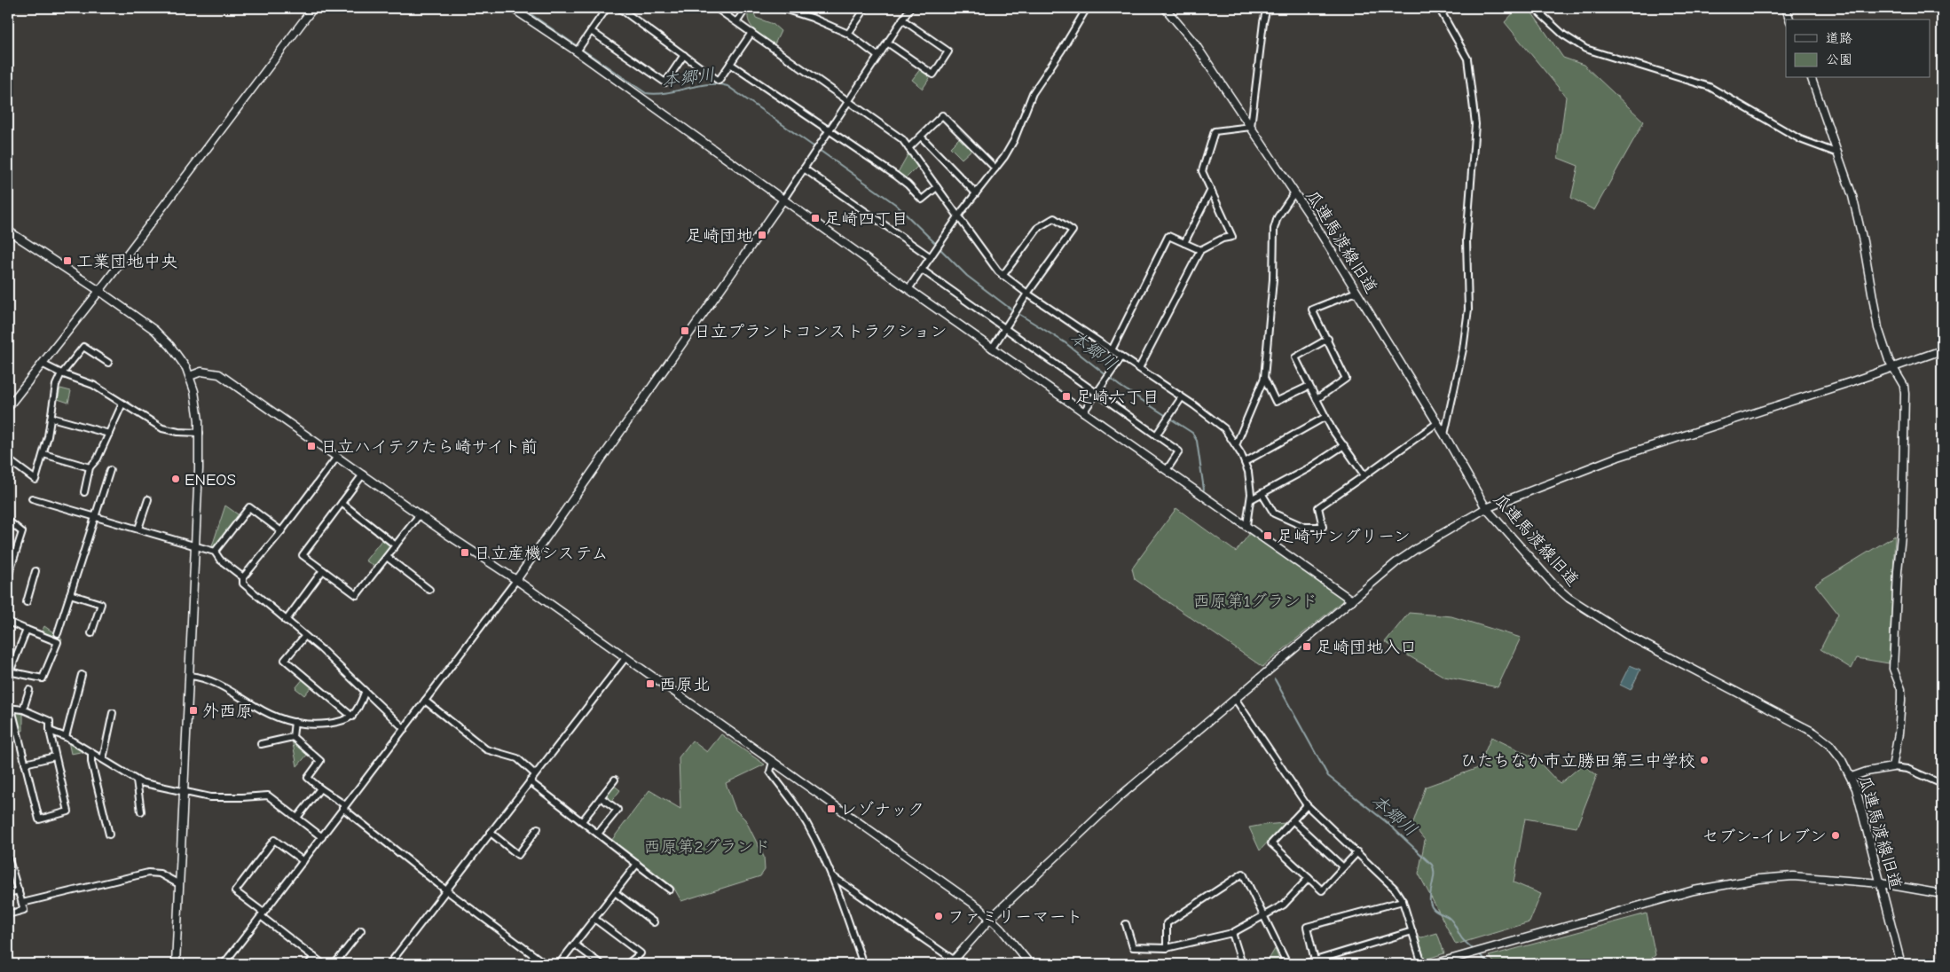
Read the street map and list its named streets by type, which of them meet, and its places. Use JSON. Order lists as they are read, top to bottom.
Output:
{
  "streets": {
    "street": ["瓜連馬渡線旧道"]
  },
  "water": ["本郷川"],
  "parks": ["西原第1グランド", "西原第2グランド"],
  "places": {
    "transit": [
      "足崎四丁目",
      "足崎団地",
      "工業団地中央",
      "日立プラントコンストラクション",
      "足崎六丁目",
      "日立ハイテクたら崎サイト前",
      "足崎サングリーン",
      "日立産機システム",
      "足崎団地入口",
      "西原北",
      "外西原",
      "レゾナック"
    ],
    "other": [
      "ENEOS",
      "ひたちなか市立勝田第三中学校",
      "セブン-イレブン",
      "ファミリーマート"
    ]
  },
  "legend": ["道路", "公園"]
}
